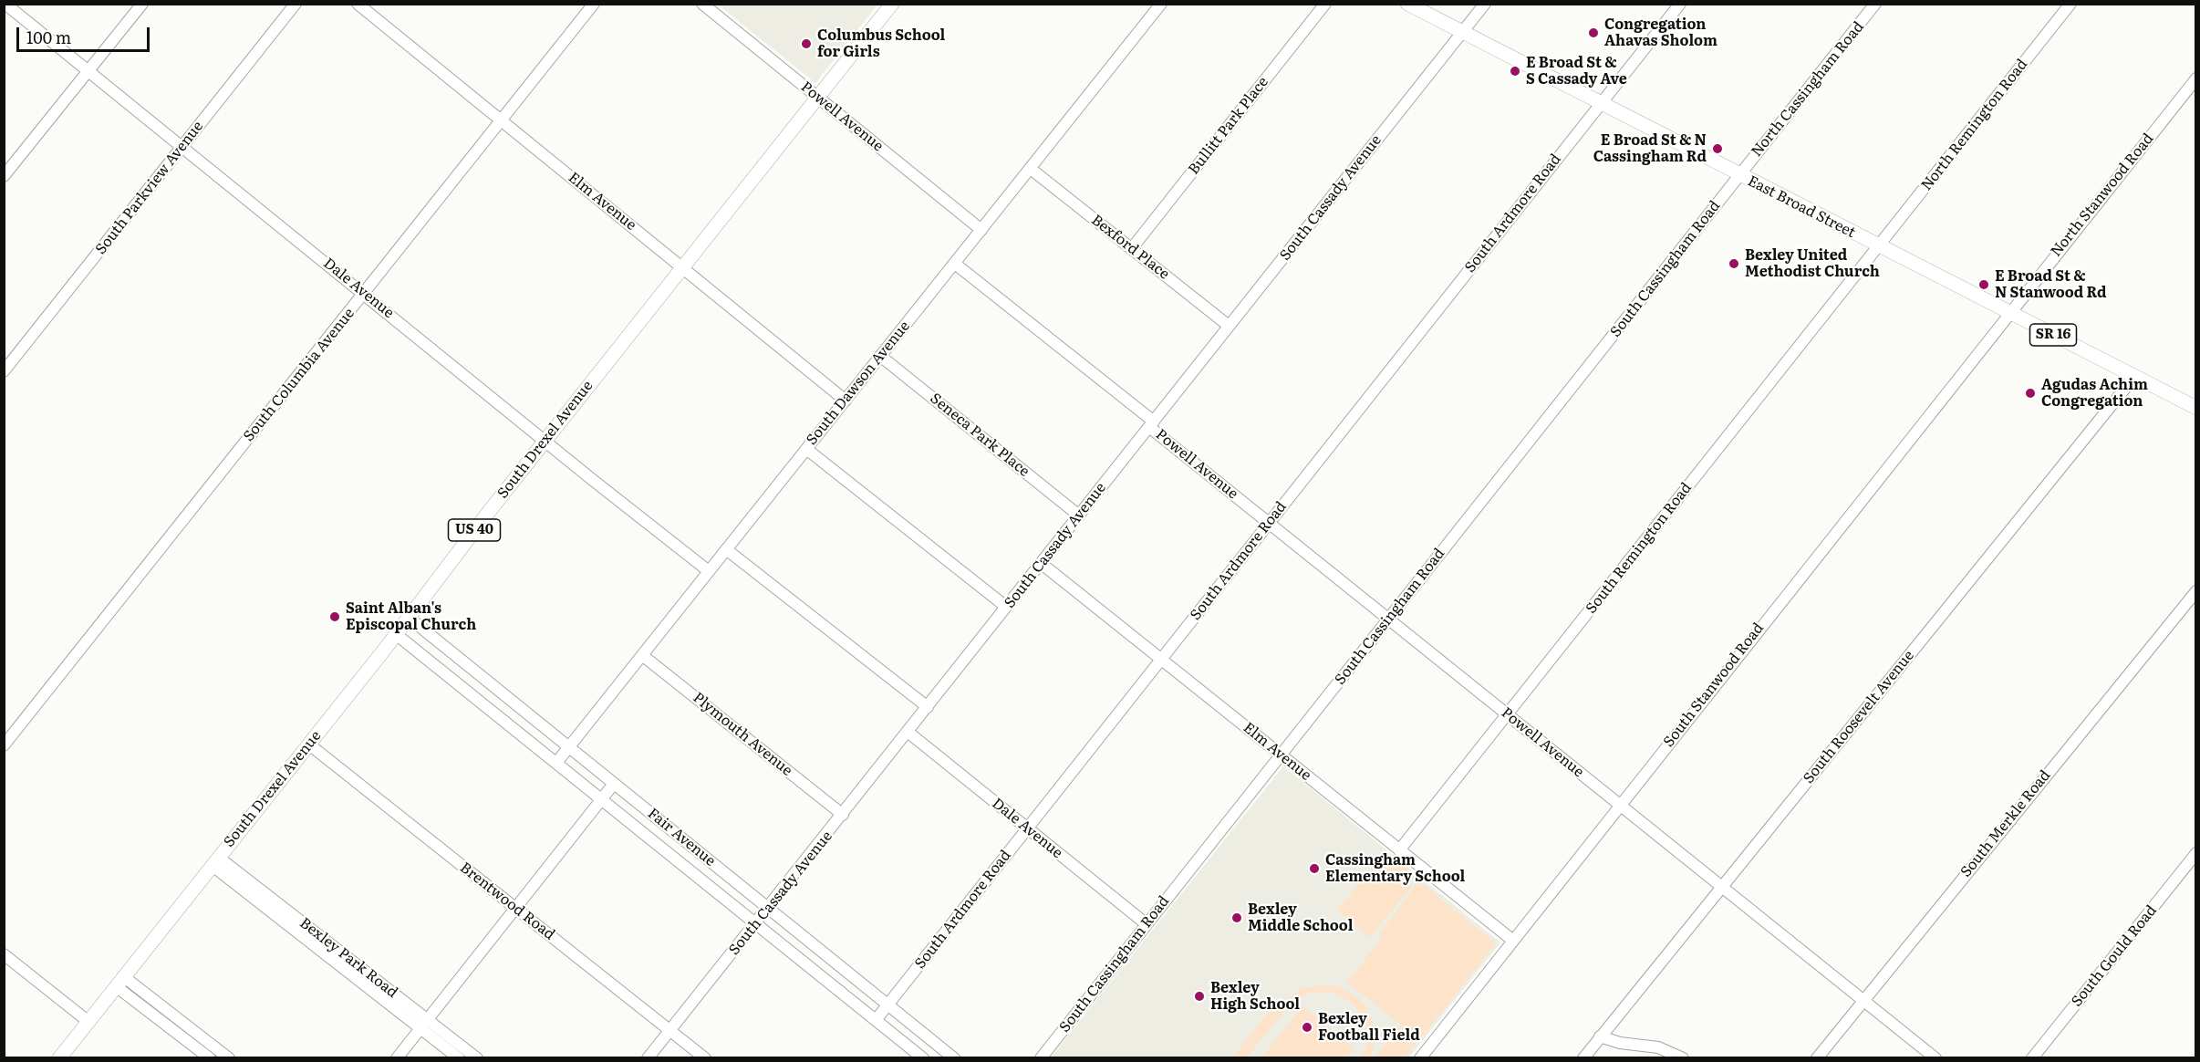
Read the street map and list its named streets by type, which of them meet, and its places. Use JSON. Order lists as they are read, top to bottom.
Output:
{
  "streets": {
    "main road": [
      "East Broad Street",
      "SR 16",
      "South Drexel Avenue",
      "US 40"
    ],
    "street": [
      "North Cassingham Road",
      "Powell Avenue",
      "North Remington Road",
      "Bullitt Park Place",
      "South Parkview Avenue",
      "North Stanwood Road",
      "South Cassady Avenue",
      "Elm Avenue",
      "South Ardmore Road",
      "Bexford Place",
      "South Cassingham Road",
      "Dale Avenue",
      "South Columbia Avenue",
      "South Dawson Avenue",
      "Seneca Park Place",
      "South Remington Road",
      "South Stanwood Road",
      "South Roosevelt Avenue",
      "Plymouth Avenue",
      "South Merkle Road",
      "Fair Avenue",
      "Brentwood Road",
      "South Gould Road",
      "Bexley Park Road"
    ]
  },
  "crossings": [
    ["North Cassingham Road", "East Broad Street"],
    ["North Cassingham Road", "South Cassingham Road"],
    ["Powell Avenue", "South Cassady Avenue"],
    ["Powell Avenue", "South Ardmore Road"],
    ["Powell Avenue", "South Cassingham Road"],
    ["Powell Avenue", "South Dawson Avenue"],
    ["Powell Avenue", "South Drexel Avenue"],
    ["Powell Avenue", "South Remington Road"],
    ["Powell Avenue", "South Stanwood Road"],
    ["Powell Avenue", "South Roosevelt Avenue"],
    ["Powell Avenue", "South Merkle Road"],
    ["North Remington Road", "East Broad Street"],
    ["North Remington Road", "South Remington Road"],
    ["Bullitt Park Place", "Bexford Place"],
    ["South Parkview Avenue", "Dale Avenue"],
    ["North Stanwood Road", "East Broad Street"],
    ["North Stanwood Road", "South Stanwood Road"],
    ["South Cassady Avenue", "Elm Avenue"],
    ["South Cassady Avenue", "East Broad Street"],
    ["South Cassady Avenue", "Bexford Place"],
    ["South Cassady Avenue", "Dale Avenue"],
    ["South Cassady Avenue", "Seneca Park Place"],
    ["South Cassady Avenue", "Plymouth Avenue"],
    ["South Cassady Avenue", "Fair Avenue"],
    ["South Cassady Avenue", "Brentwood Road"],
    ["Elm Avenue", "South Ardmore Road"],
    ["Elm Avenue", "South Cassingham Road"],
    ["Elm Avenue", "South Columbia Avenue"],
    ["Elm Avenue", "South Dawson Avenue"],
    ["Elm Avenue", "South Drexel Avenue"],
    ["Elm Avenue", "South Remington Road"],
    ["Elm Avenue", "South Stanwood Road"],
    ["East Broad Street", "South Ardmore Road"],
    ["East Broad Street", "South Cassingham Road"],
    ["East Broad Street", "South Remington Road"],
    ["East Broad Street", "South Stanwood Road"],
    ["East Broad Street", "South Roosevelt Avenue"],
    ["South Ardmore Road", "Dale Avenue"],
    ["South Ardmore Road", "Fair Avenue"],
    ["Bexford Place", "South Dawson Avenue"],
    ["South Cassingham Road", "Dale Avenue"],
    ["Dale Avenue", "South Columbia Avenue"],
    ["Dale Avenue", "South Dawson Avenue"],
    ["Dale Avenue", "South Drexel Avenue"],
    ["South Dawson Avenue", "Seneca Park Place"],
    ["South Dawson Avenue", "Plymouth Avenue"],
    ["South Dawson Avenue", "Fair Avenue"],
    ["South Drexel Avenue", "Fair Avenue"],
    ["South Drexel Avenue", "Brentwood Road"],
    ["South Drexel Avenue", "Bexley Park Road"]
  ],
  "places": [
    "Congregation Ahavas Sholom",
    "Columbus School for Girls",
    "E Broad St & S Cassady Ave",
    "E Broad St & N Cassingham Rd",
    "Bexley United Methodist Church",
    "E Broad St & N Stanwood Rd",
    "Agudas Achim Congregation",
    "Saint Alban's Episcopal Church",
    "Cassingham Elementary School",
    "Bexley Middle School",
    "Bexley High School",
    "Bexley Football Field"
  ],
  "scale_bar": "100 m"
}
